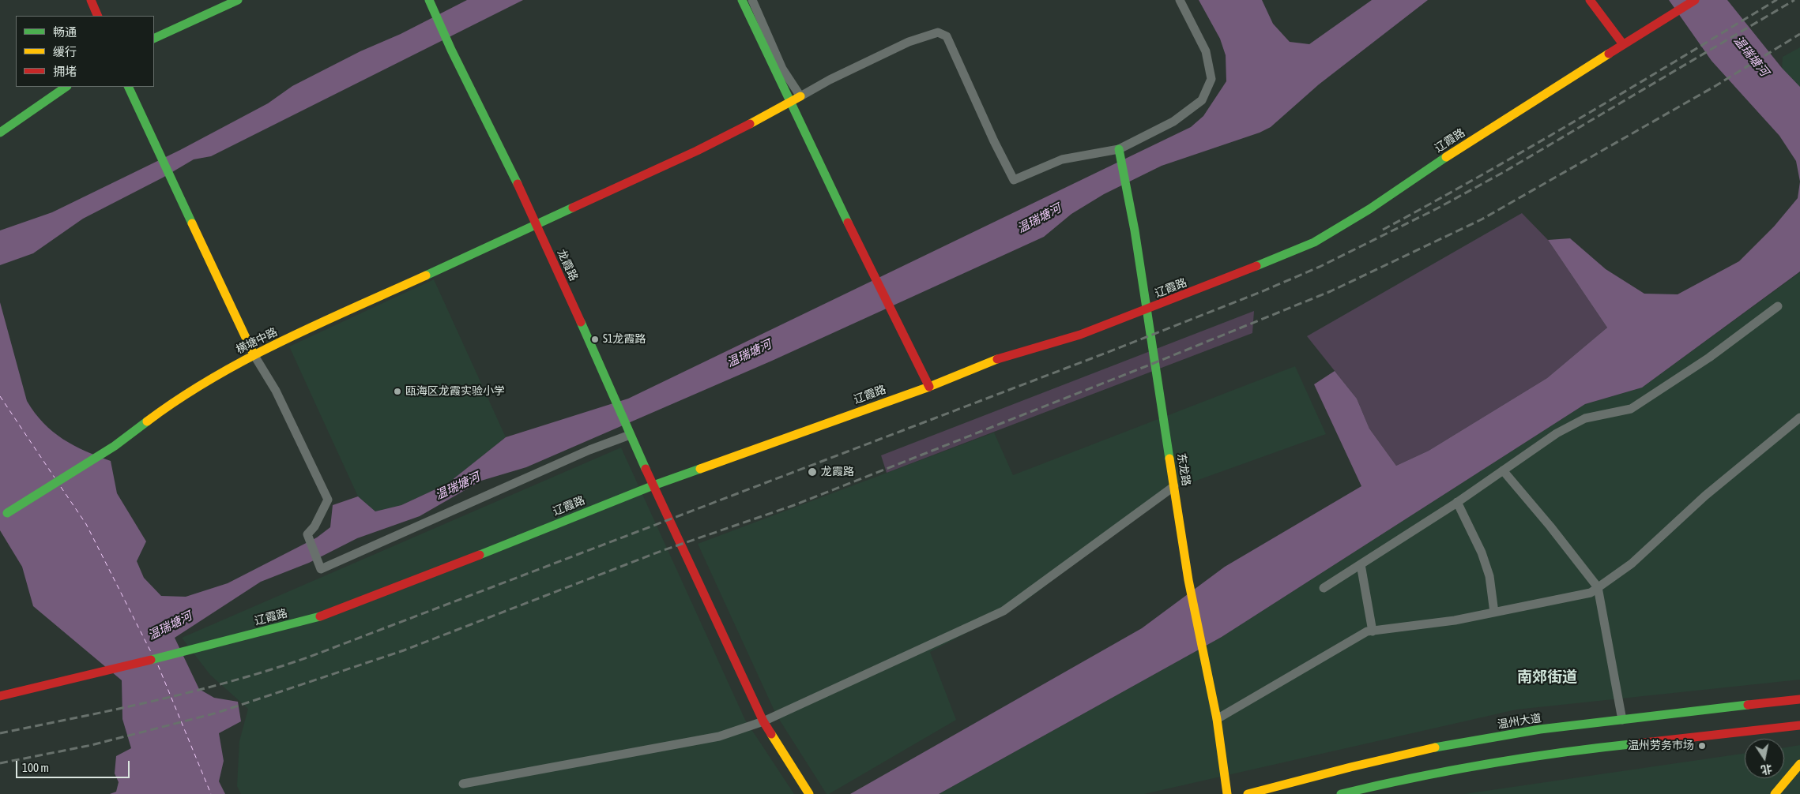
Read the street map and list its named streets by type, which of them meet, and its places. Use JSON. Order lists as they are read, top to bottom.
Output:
{
  "streets": {
    "street": [
      "辽霞路",
      "龙霞路",
      "横塘中路",
      "东龙路",
      "温州大道"
    ]
  },
  "crossings": [
    ["辽霞路", "龙霞路"],
    ["龙霞路", "横塘中路"]
  ],
  "districts": ["南郊街道"],
  "water": ["温瑞塘河"],
  "places": [
    "S1龙霞路",
    "瓯海区龙霞实验小学",
    "龙霞路",
    "温州劳务市场"
  ],
  "legend": ["畅通", "缓行", "拥堵"],
  "scale_bar": "100 m",
  "north": "bottom"
}
